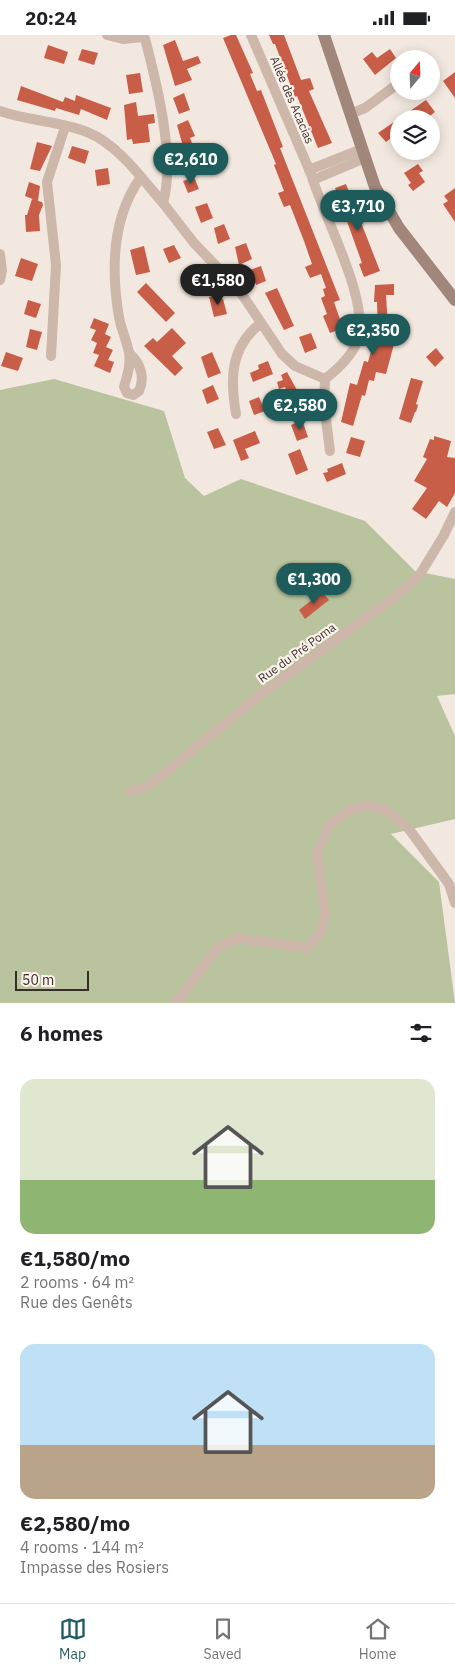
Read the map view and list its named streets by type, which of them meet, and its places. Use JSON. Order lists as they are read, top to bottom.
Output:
{
  "streets": {
    "street": ["Allée des Acacias", "Rue du Pré Poma"]
  },
  "scale_bar": "50 m",
  "north": "top",
  "page": {
    "status": "20:24",
    "price": [
      "€2,610",
      "€3,710",
      "€1,580",
      "€2,350",
      "€2,580",
      "€1,300"
    ],
    "scale": "50 m",
    "heading": "6 homes",
    "list": [
      {
        "name": "€1,580/mo",
        "note": "2 rooms · 64 m² · Rue des Genêts"
      },
      {
        "name": "€2,580/mo",
        "note": "4 rooms · 144 m² · Impasse des Rosiers"
      }
    ],
    "tabs": ["Map", "Saved", "Home"]
  }
}
